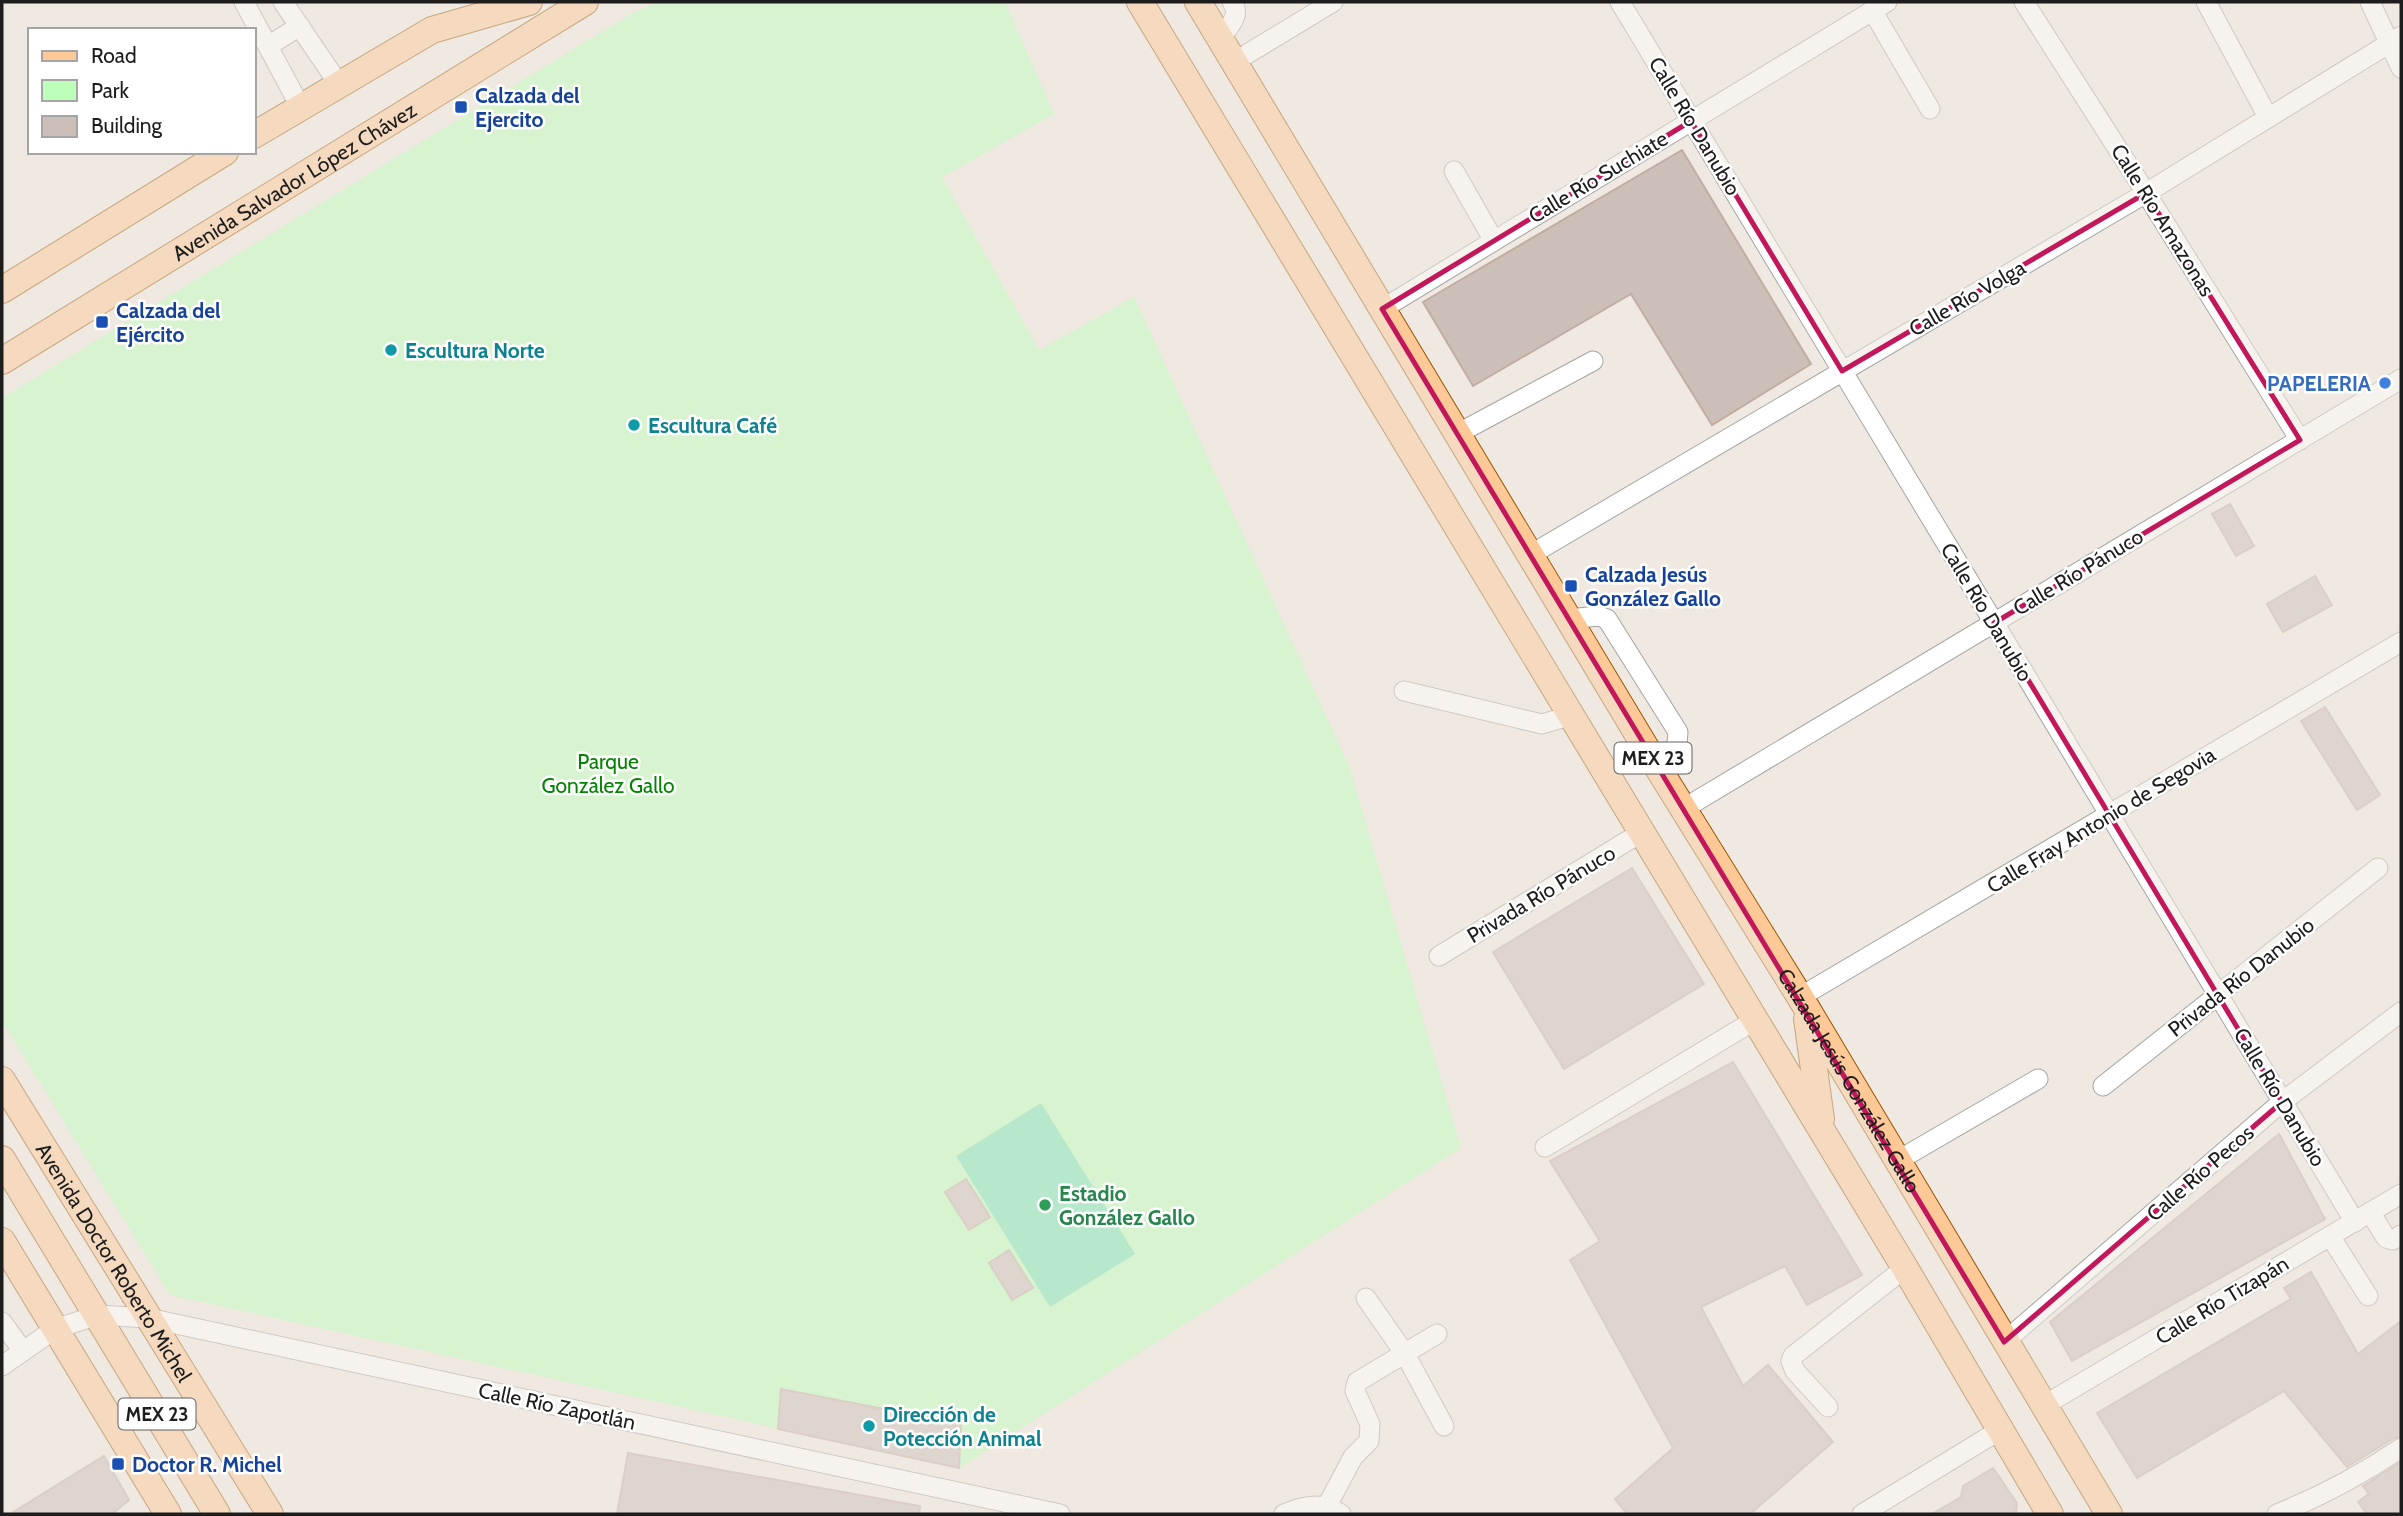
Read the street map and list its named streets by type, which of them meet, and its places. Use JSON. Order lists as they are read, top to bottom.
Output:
{
  "streets": {
    "main road": [
      "Avenida Salvador López Chávez",
      "MEX 23",
      "Calzada Jesús González Gallo",
      "Avenida Doctor Roberto Michel"
    ],
    "street": [
      "Calle Río Danubio",
      "Calle Río Suchiate",
      "Calle Río Amazonas",
      "Calle Río Volga",
      "Calle Río Pánuco",
      "Calle Fray Antonio de Segovia",
      "Privada Río Pánuco",
      "Privada Río Danubio",
      "Calle Río Pecos",
      "Calle Río Tizapán",
      "Calle Río Zapotlán"
    ]
  },
  "crossings": [
    ["Calle Río Danubio", "Calle Río Suchiate"],
    ["Calle Río Danubio", "Calle Río Volga"],
    ["Calle Río Danubio", "Calle Río Pánuco"],
    ["Calle Río Danubio", "Calle Fray Antonio de Segovia"],
    ["Calle Río Danubio", "Privada Río Danubio"],
    ["Calle Río Danubio", "Calle Río Pecos"],
    ["Calle Río Danubio", "Calle Río Tizapán"],
    ["Calle Río Suchiate", "Calzada Jesús González Gallo"],
    ["Calle Río Amazonas", "Calle Río Volga"],
    ["Calle Río Amazonas", "Calle Río Pánuco"],
    ["Calle Río Volga", "Calzada Jesús González Gallo"],
    ["Calle Río Pánuco", "Calzada Jesús González Gallo"],
    ["MEX 23", "Privada Río Pánuco"],
    ["Calle Fray Antonio de Segovia", "Calzada Jesús González Gallo"],
    ["Calzada Jesús González Gallo", "Calle Río Pecos"],
    ["Calzada Jesús González Gallo", "Calle Río Tizapán"],
    ["Avenida Doctor Roberto Michel", "Calle Río Zapotlán"]
  ],
  "parks": ["Parque González Gallo"],
  "places": {
    "transit": [
      "Calzada del Ejercito",
      "Calzada del Ejército",
      "Calzada Jesús González Gallo",
      "Doctor R. Michel"
    ],
    "other": [
      "Escultura Norte",
      "PAPELERIA",
      "Escultura Café",
      "Estadio González Gallo",
      "Dirección de Potección Animal"
    ]
  },
  "legend": ["Road", "Park", "Building"]
}
